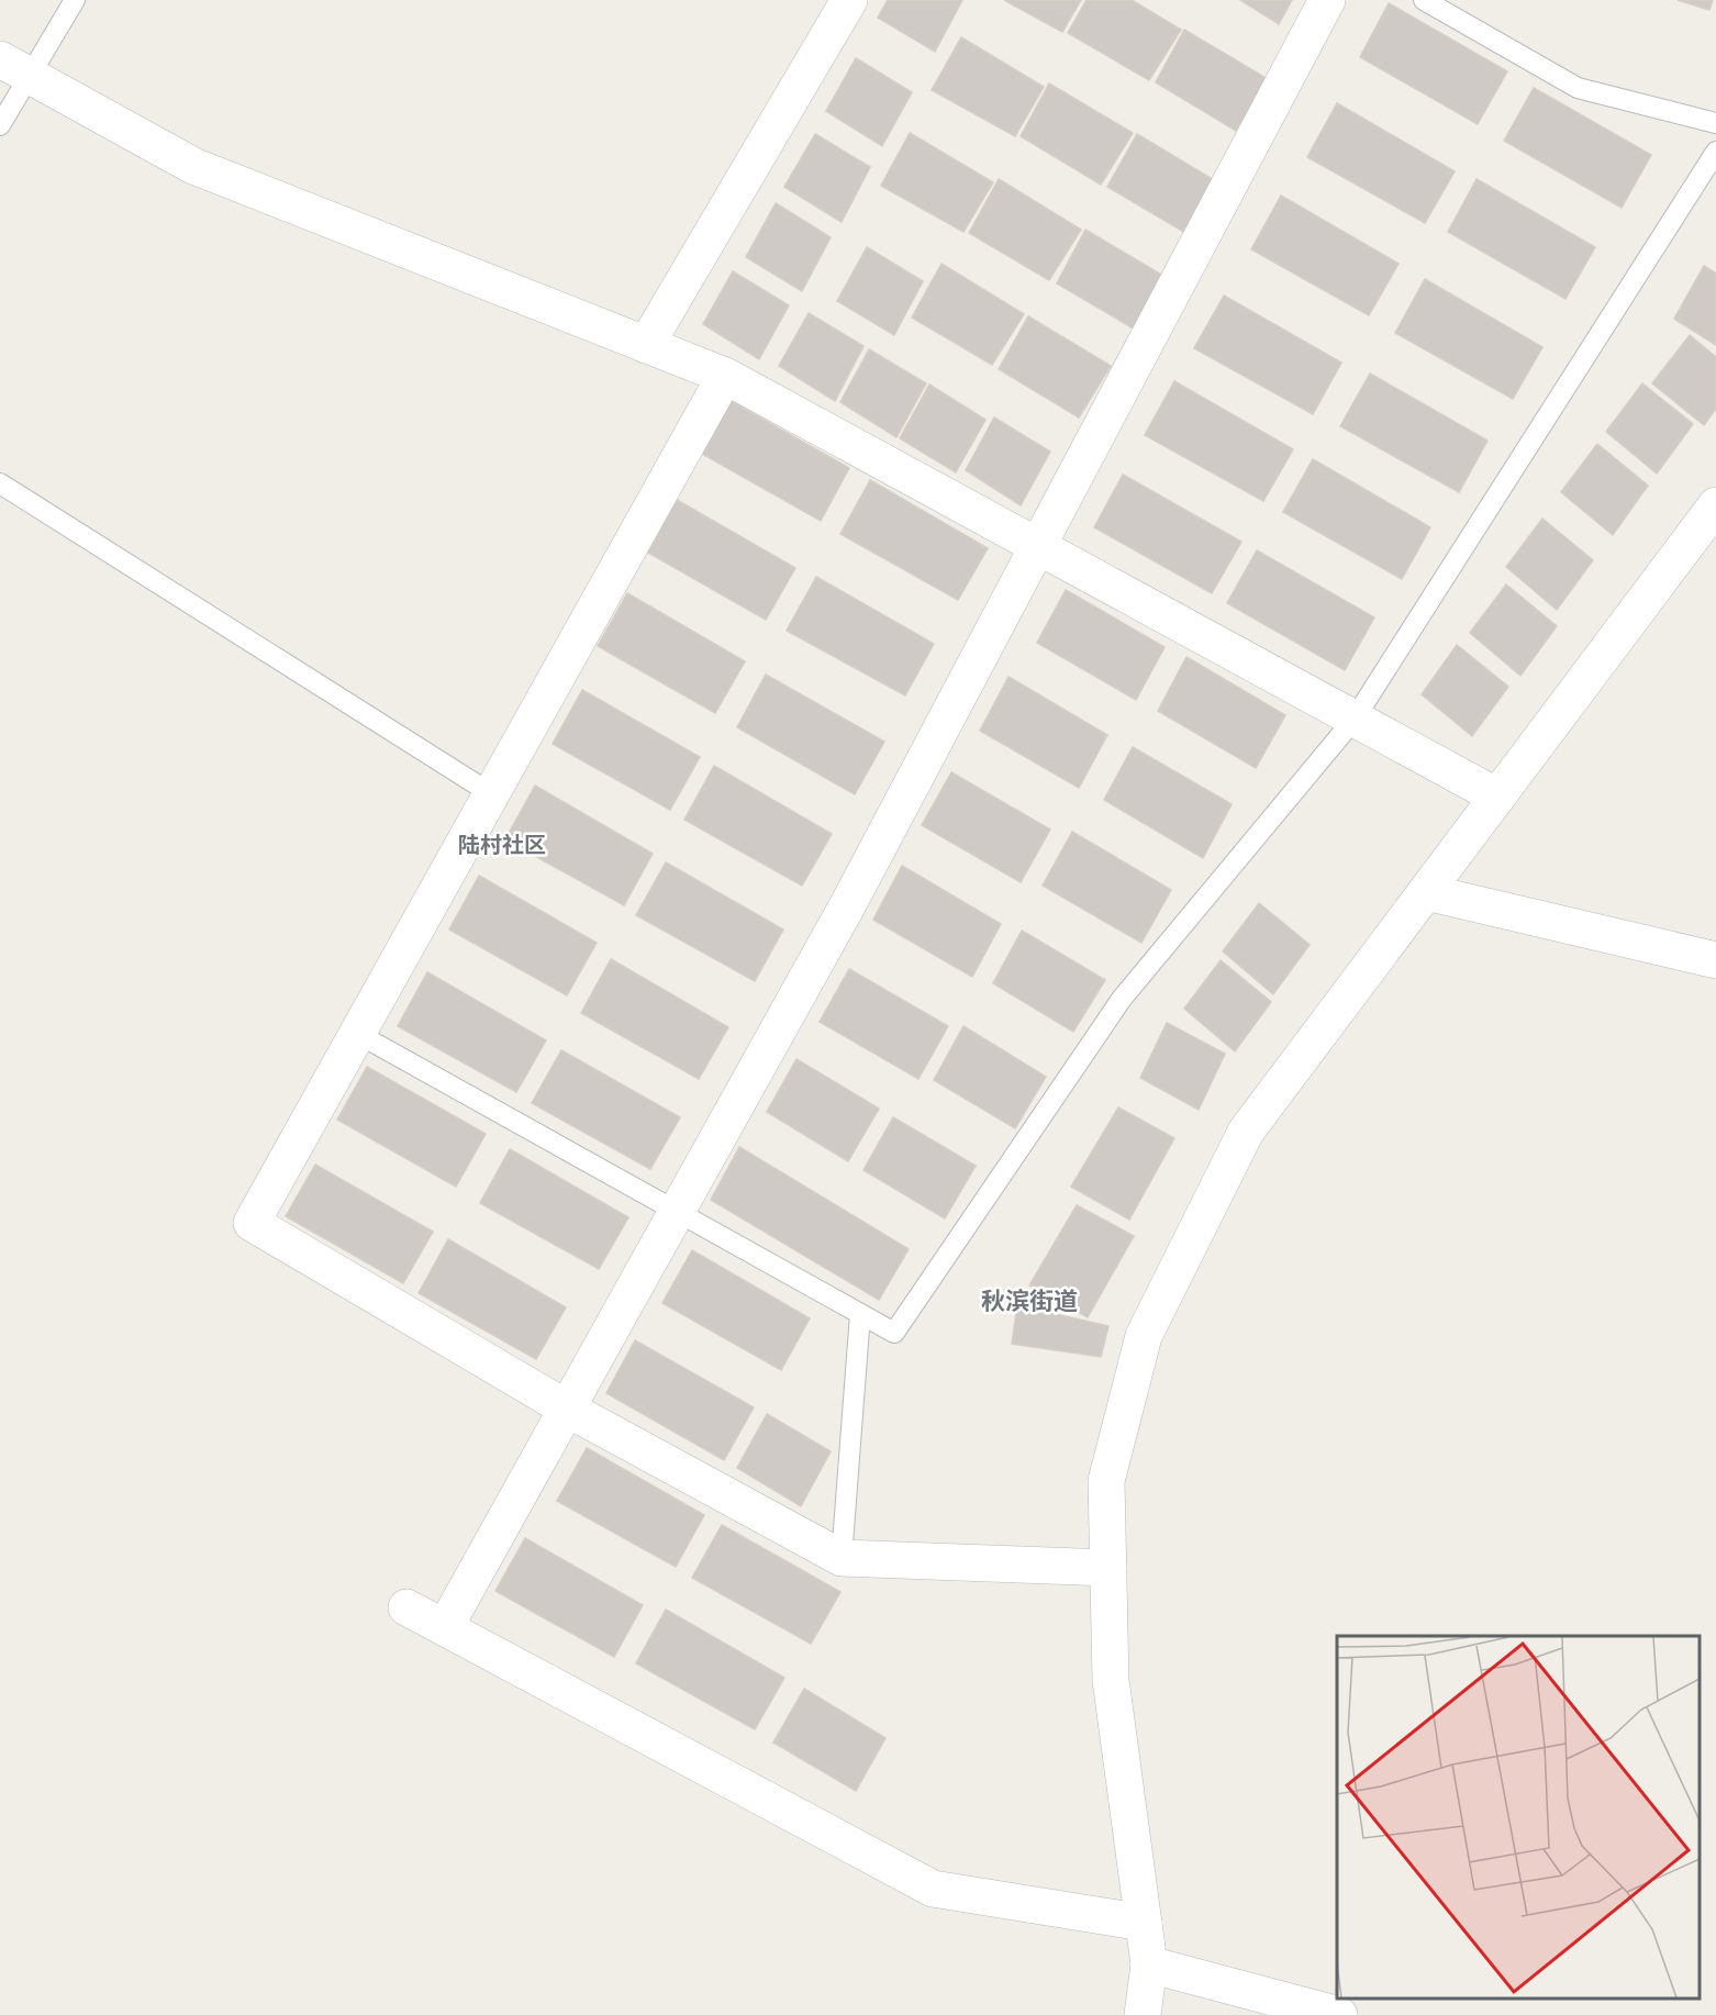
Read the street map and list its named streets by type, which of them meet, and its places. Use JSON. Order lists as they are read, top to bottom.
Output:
{
  "districts": ["陆村社区", "秋滨街道"]
}
